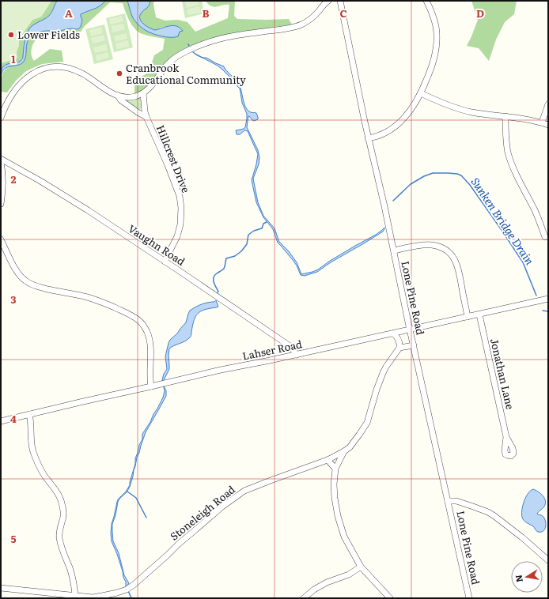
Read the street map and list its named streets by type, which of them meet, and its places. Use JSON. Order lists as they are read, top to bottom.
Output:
{
  "streets": {
    "street": [
      "Hillcrest Drive",
      "Vaughn Road",
      "Lone Pine Road",
      "Lahser Road",
      "Jonathan Lane",
      "Stoneleigh Road"
    ]
  },
  "crossings": [
    ["Hillcrest Drive", "Vaughn Road"],
    ["Vaughn Road", "Lahser Road"],
    ["Lone Pine Road", "Lahser Road"],
    ["Lahser Road", "Jonathan Lane"]
  ],
  "water": ["Sunken Bridge Drain"],
  "places": ["Lower Fields", "Cranbrook Educational Community"],
  "north": "left",
  "grid": {
    "columns": [
      "A",
      "B",
      "C",
      "D"
    ],
    "rows": [
      "1",
      "2",
      "3",
      "4",
      "5"
    ]
  }
}
